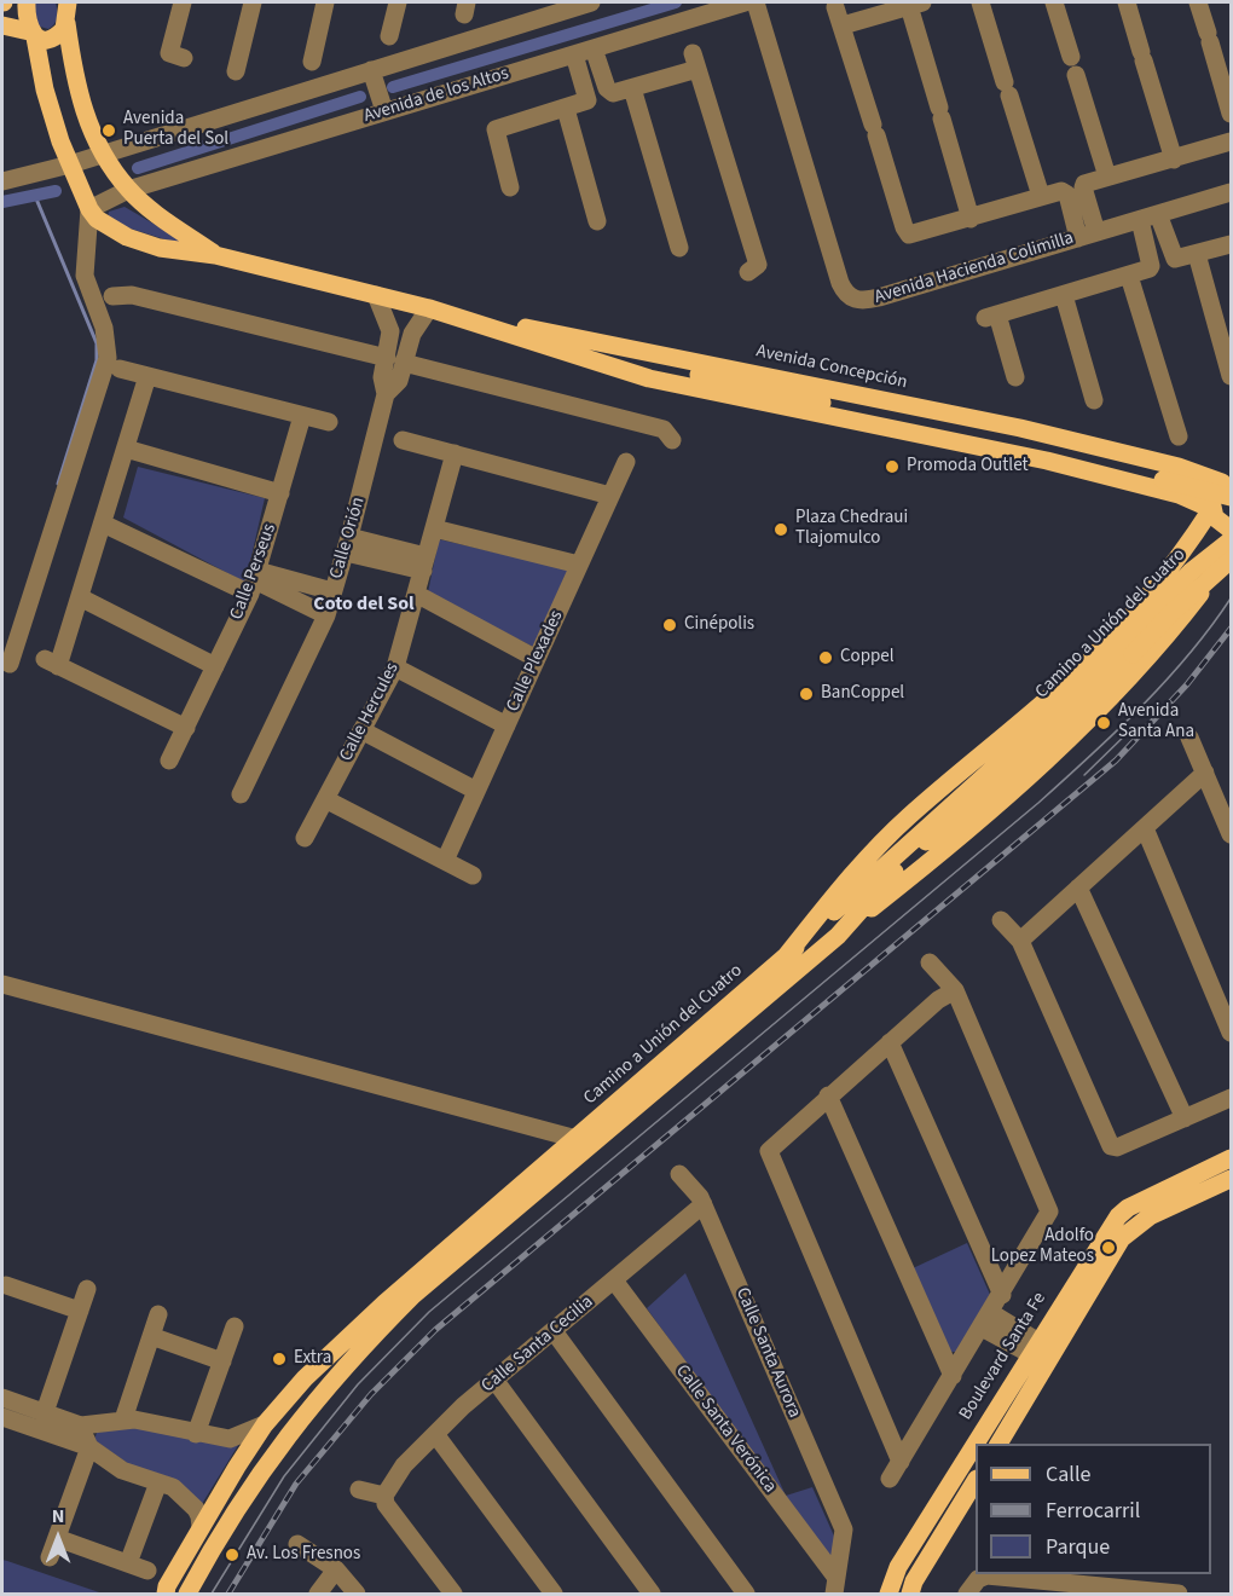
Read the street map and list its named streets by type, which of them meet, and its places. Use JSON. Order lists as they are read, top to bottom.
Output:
{
  "streets": {
    "main road": ["Avenida Concepción", "Camino a Unión del Cuatro", "Boulevard Santa Fe"],
    "street": [
      "Avenida de los Altos",
      "Avenida Hacienda Colimilla",
      "Calle Orión",
      "Calle Perseus",
      "Calle Plexades",
      "Calle Hercules",
      "Calle Santa Cecilia",
      "Calle Santa Aurora",
      "Calle Santa Verónica"
    ]
  },
  "crossings": [
    ["Avenida de los Altos", "Avenida Concepción"],
    ["Avenida Concepción", "Calle Orión"],
    ["Calle Santa Cecilia", "Calle Santa Aurora"],
    ["Calle Santa Cecilia", "Calle Santa Verónica"],
    ["Calle Santa Aurora", "Calle Santa Verónica"]
  ],
  "districts": ["Coto del Sol"],
  "places": [
    "Avenida Puerta del Sol",
    "Promoda Outlet",
    "Plaza Chedraui Tlajomulco",
    "Cinépolis",
    "Coppel",
    "BanCoppel",
    "Avenida Santa Ana",
    "Adolfo Lopez Mateos",
    "Extra",
    "Av. Los Fresnos"
  ],
  "legend": ["Calle", "Ferrocarril", "Parque"],
  "north": "top"
}
